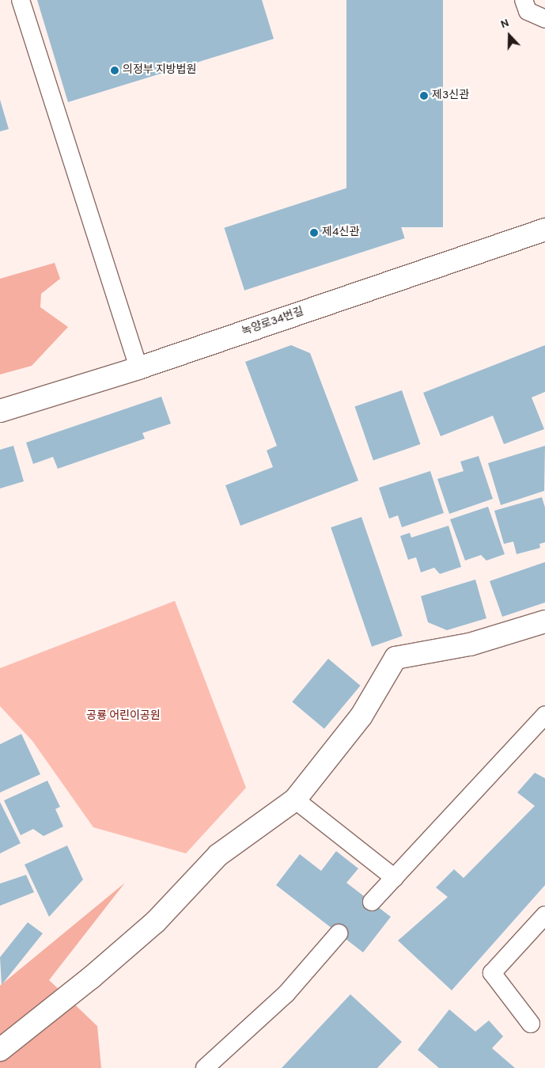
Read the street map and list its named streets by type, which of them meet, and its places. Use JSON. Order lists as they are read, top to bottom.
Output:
{
  "streets": {
    "street": ["녹양로34번길"]
  },
  "parks": ["공룡 어린이공원"],
  "places": ["의정부 지방법원", "제3신관", "제4신관"],
  "north": "top"
}
